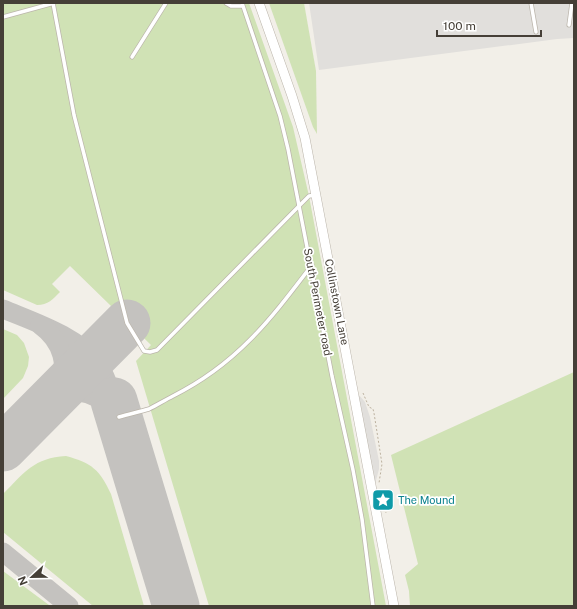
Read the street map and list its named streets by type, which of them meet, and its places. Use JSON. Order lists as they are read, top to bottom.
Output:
{
  "streets": {
    "street": ["Collinstown Lane"],
    "lane": ["South Perimeter road"]
  },
  "places": {
    "place": ["The Mound"]
  },
  "scale_bar": "100 m",
  "north": "left"
}
